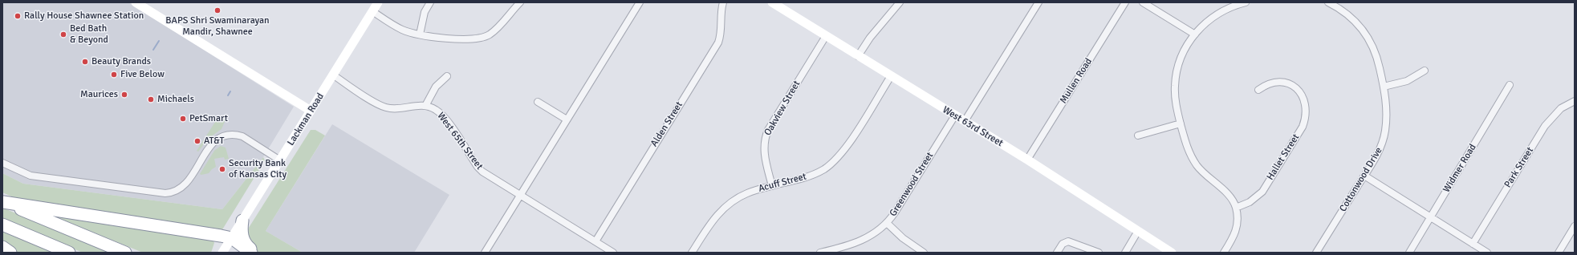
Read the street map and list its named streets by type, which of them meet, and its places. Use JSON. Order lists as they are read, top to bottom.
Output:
{
  "streets": {
    "street": [
      "Mullen Road",
      "Oakview Street",
      "Lackman Road",
      "Alden Street",
      "West 63rd Street",
      "West 65th Street",
      "Hallet Street",
      "Park Street",
      "Widmer Road",
      "Cottonwood Drive",
      "Acuff Street",
      "Greenwood Street"
    ]
  },
  "crossings": [
    ["Mullen Road", "West 63rd Street"],
    ["Oakview Street", "West 63rd Street"],
    ["Oakview Street", "Acuff Street"],
    ["Alden Street", "West 65th Street"],
    ["West 63rd Street", "Acuff Street"],
    ["West 63rd Street", "Greenwood Street"]
  ],
  "places": [
    "BAPS Shri Swaminarayan Mandir, Shawnee",
    "Rally House Shawnee Station",
    "Bed Bath & Beyond",
    "Beauty Brands",
    "Five Below",
    "Maurices",
    "Michaels",
    "PetSmart",
    "AT&T",
    "Security Bank of Kansas City"
  ]
}
